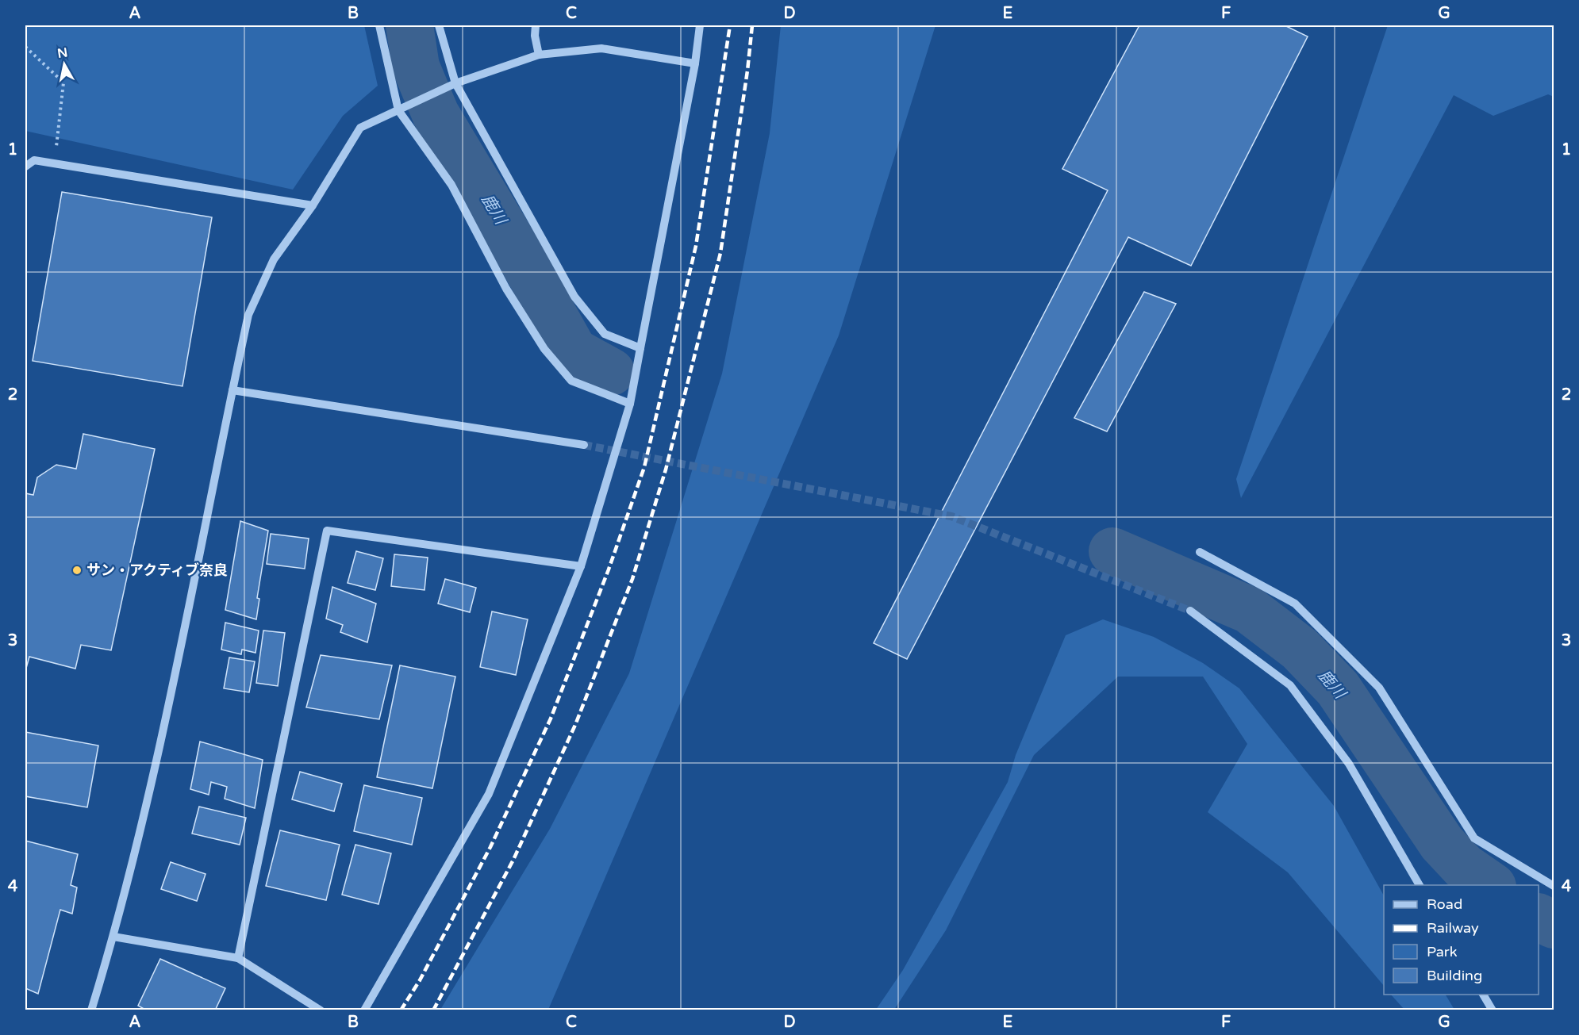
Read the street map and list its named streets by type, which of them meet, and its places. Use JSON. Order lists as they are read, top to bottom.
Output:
{
  "water": ["鹿川"],
  "places": ["サン・アクティブ奈良"],
  "legend": [
    "Road",
    "Railway",
    "Park",
    "Building"
  ],
  "north": "top",
  "grid": {
    "columns": [
      "A",
      "B",
      "C",
      "D",
      "E",
      "F",
      "G"
    ],
    "rows": [
      "1",
      "2",
      "3",
      "4"
    ]
  }
}
